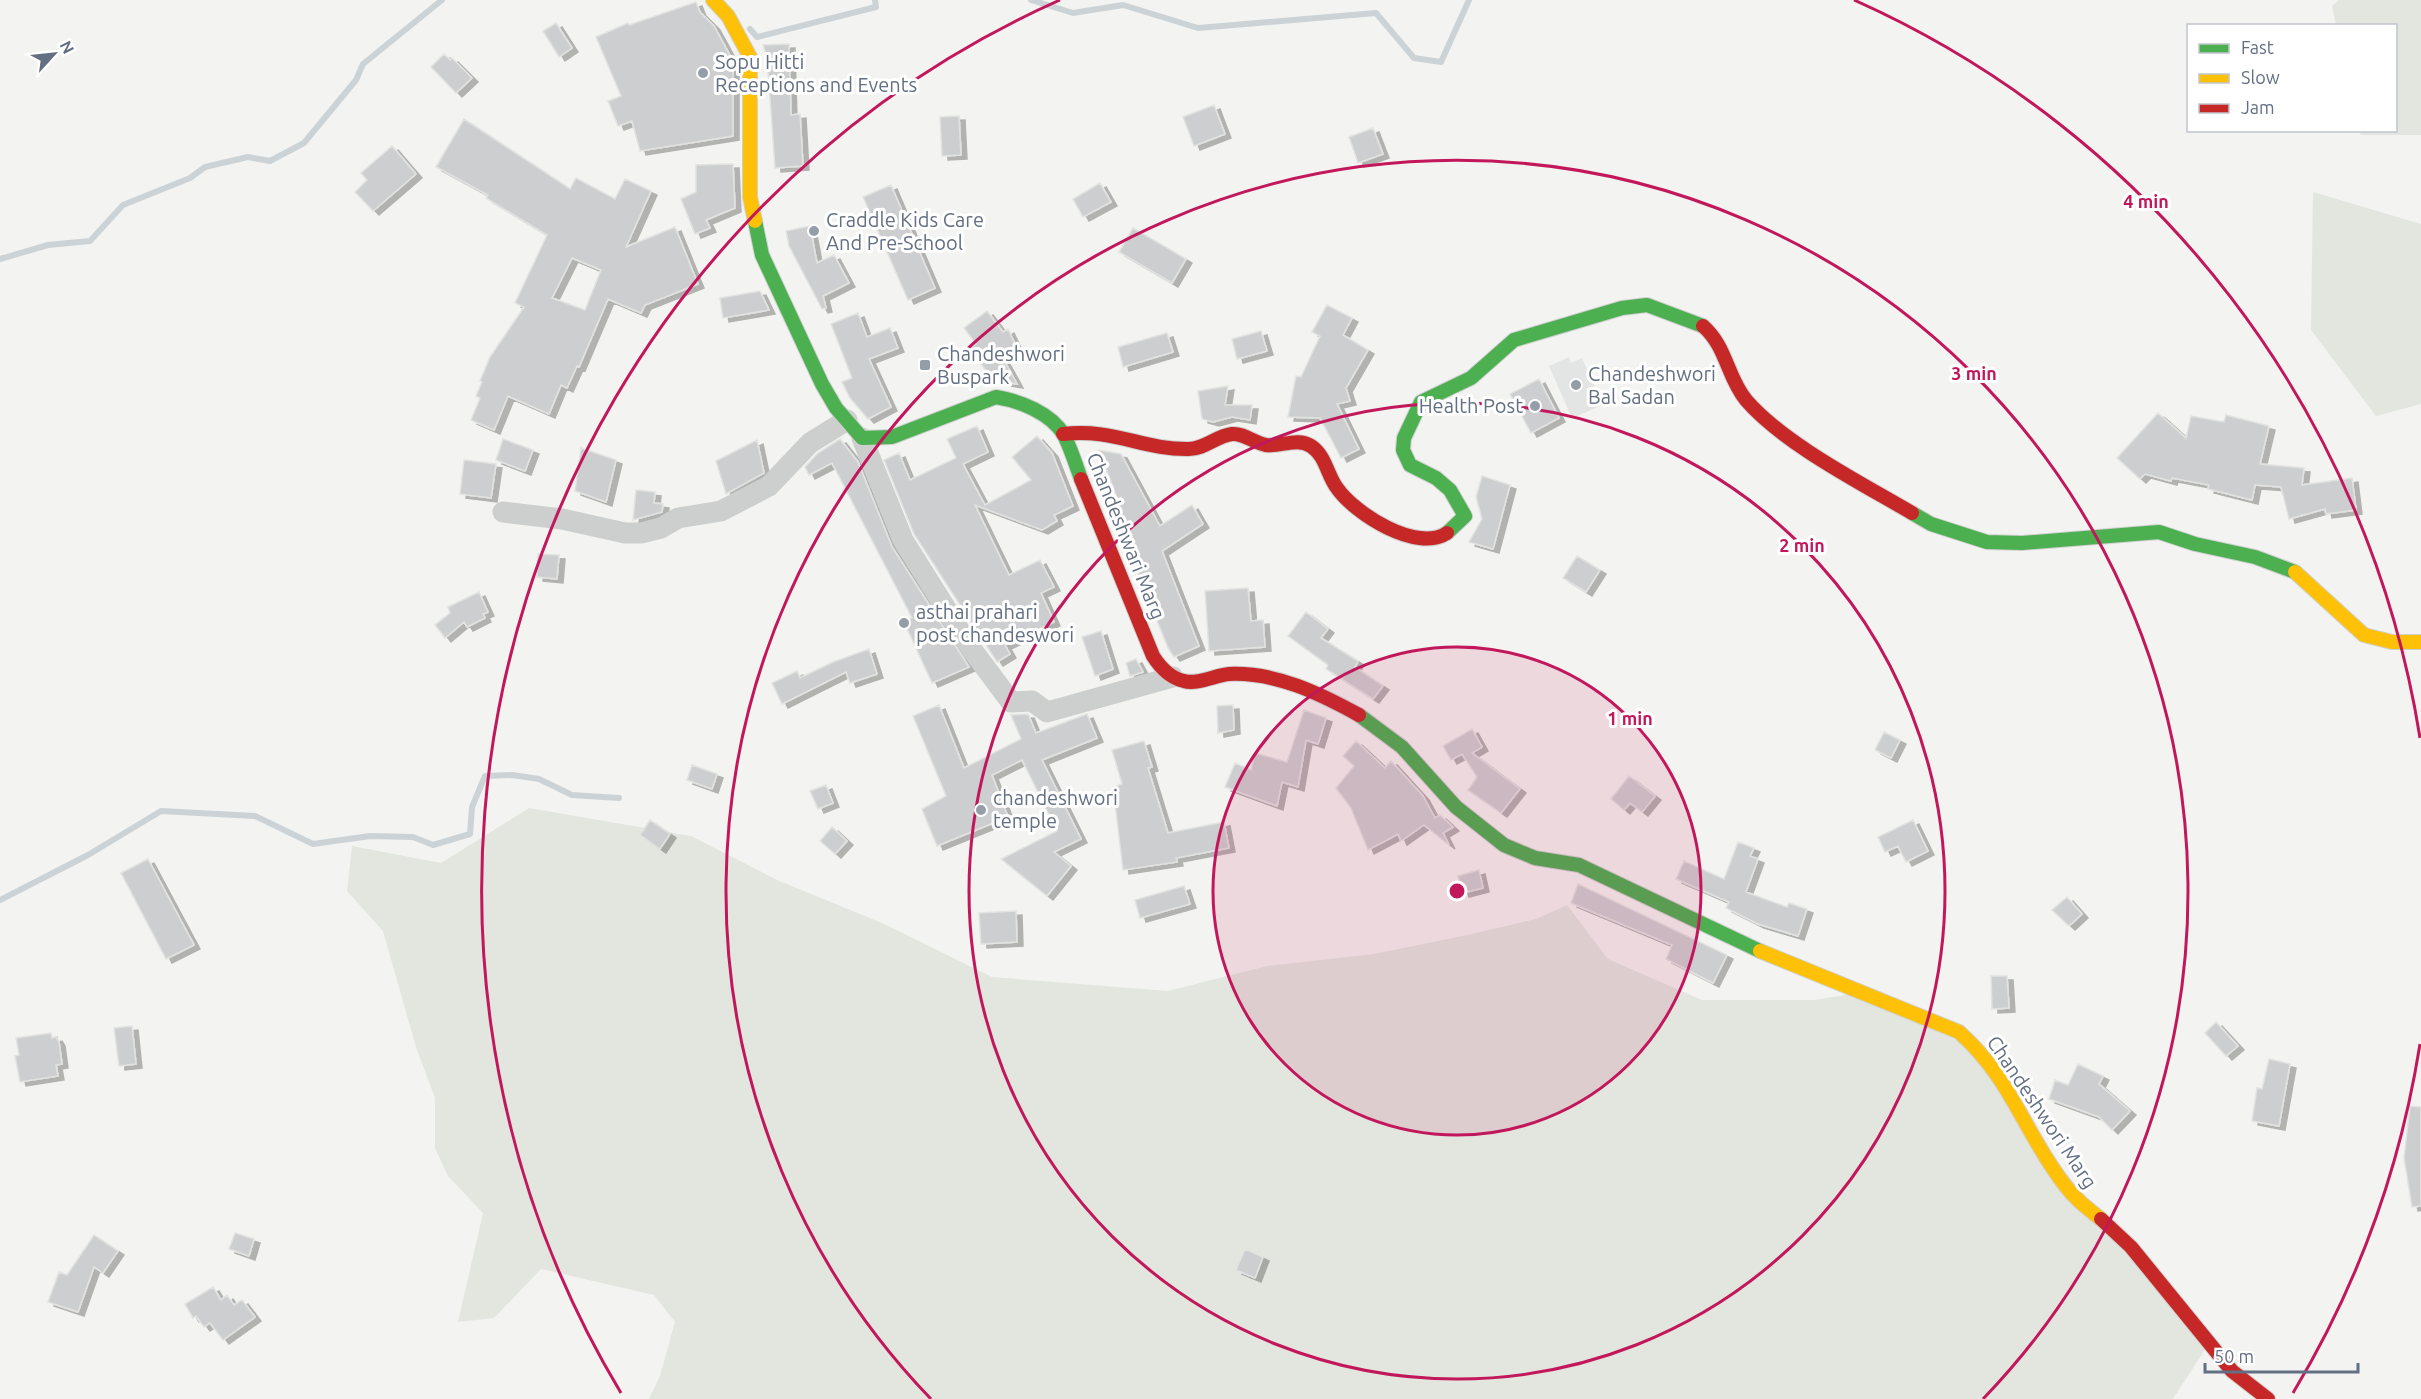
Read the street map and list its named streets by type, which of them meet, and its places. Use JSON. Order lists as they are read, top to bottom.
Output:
{
  "streets": {
    "main road": ["Chandeshwari Marg", "Chandeshwori Marg"]
  },
  "crossings": [
    ["Chandeshwari Marg", "Chandeshwori Marg"]
  ],
  "places": {
    "other": [
      "Sopu Hitti Receptions and Events",
      "Craddle Kids Care And Pre-School",
      "Chandeshwori Bal Sadan",
      "Health Post",
      "asthai prahari post chandeswori",
      "chandeshwori temple"
    ],
    "transit": ["Chandeshwori Buspark"]
  },
  "legend": ["Fast", "Slow", "Jam"],
  "scale_bar": "50 m",
  "north": "top right",
  "rings": [
    "4 min",
    "3 min",
    "2 min",
    "1 min"
  ]
}
